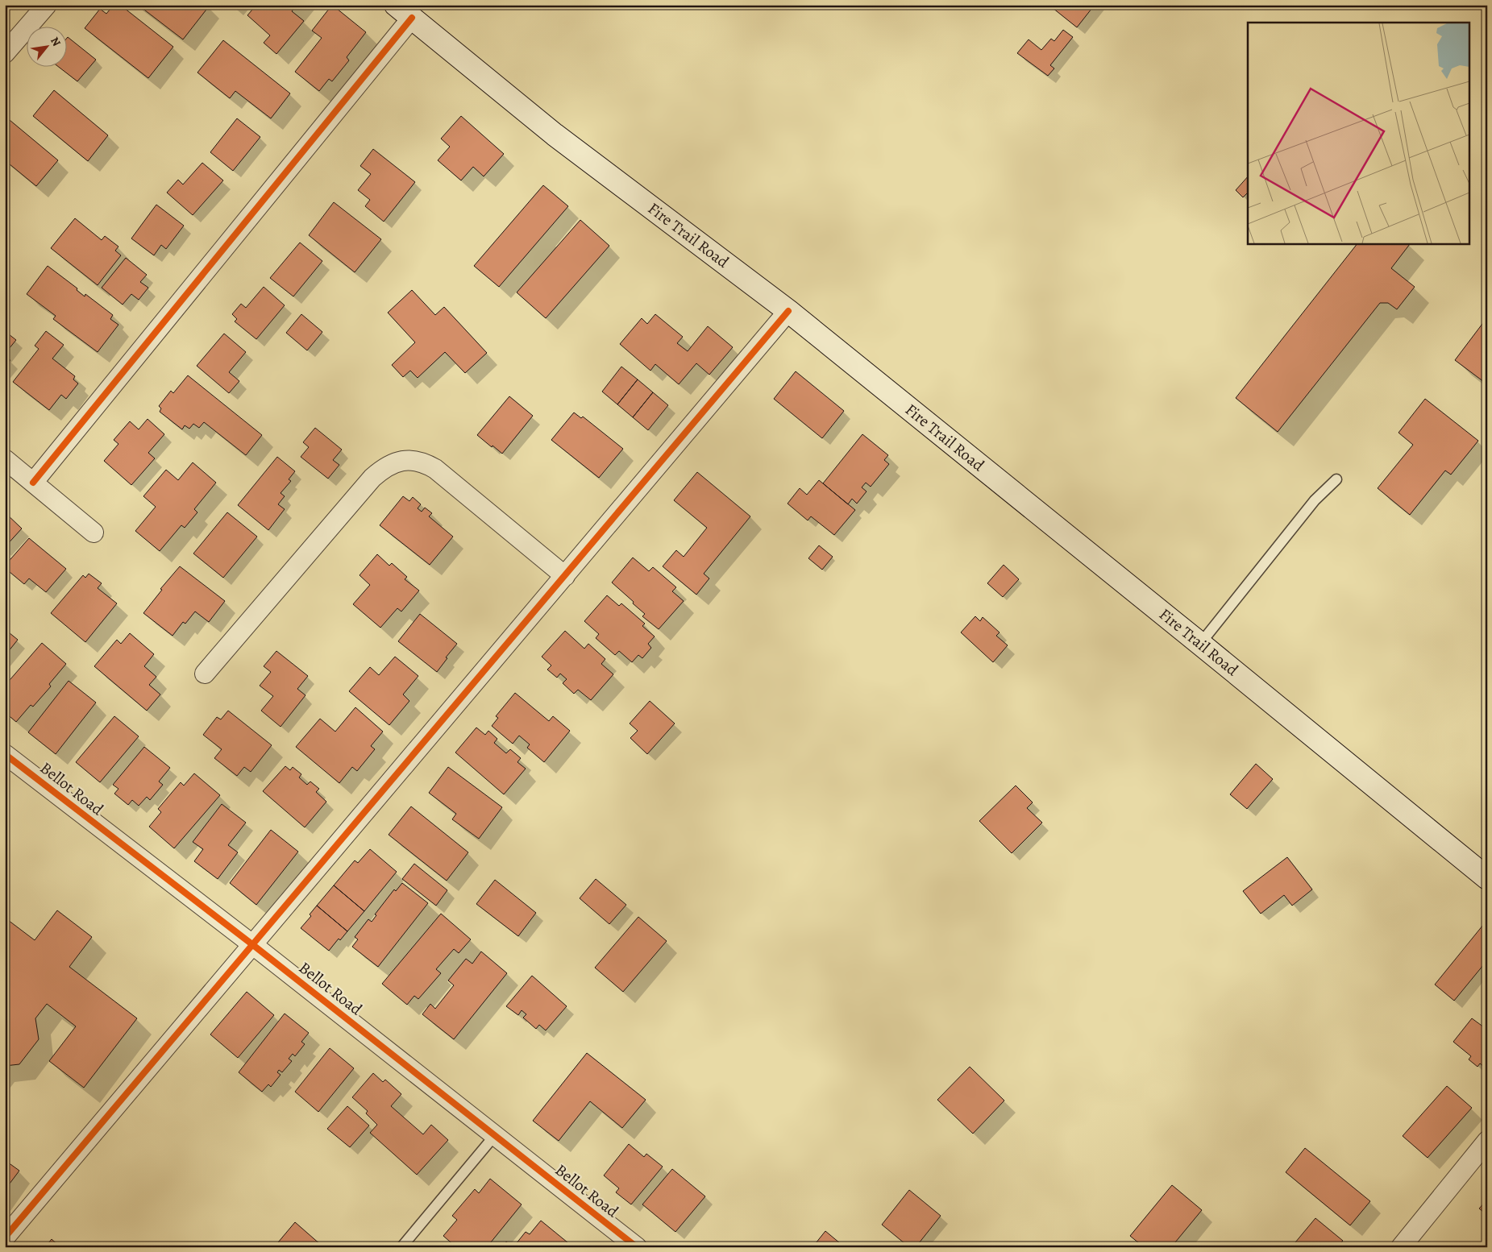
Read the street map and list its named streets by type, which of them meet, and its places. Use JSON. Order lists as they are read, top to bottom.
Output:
{
  "streets": {
    "main road": ["Fire Trail Road"],
    "street": ["Bellot Road"]
  },
  "north": "top right"
}
